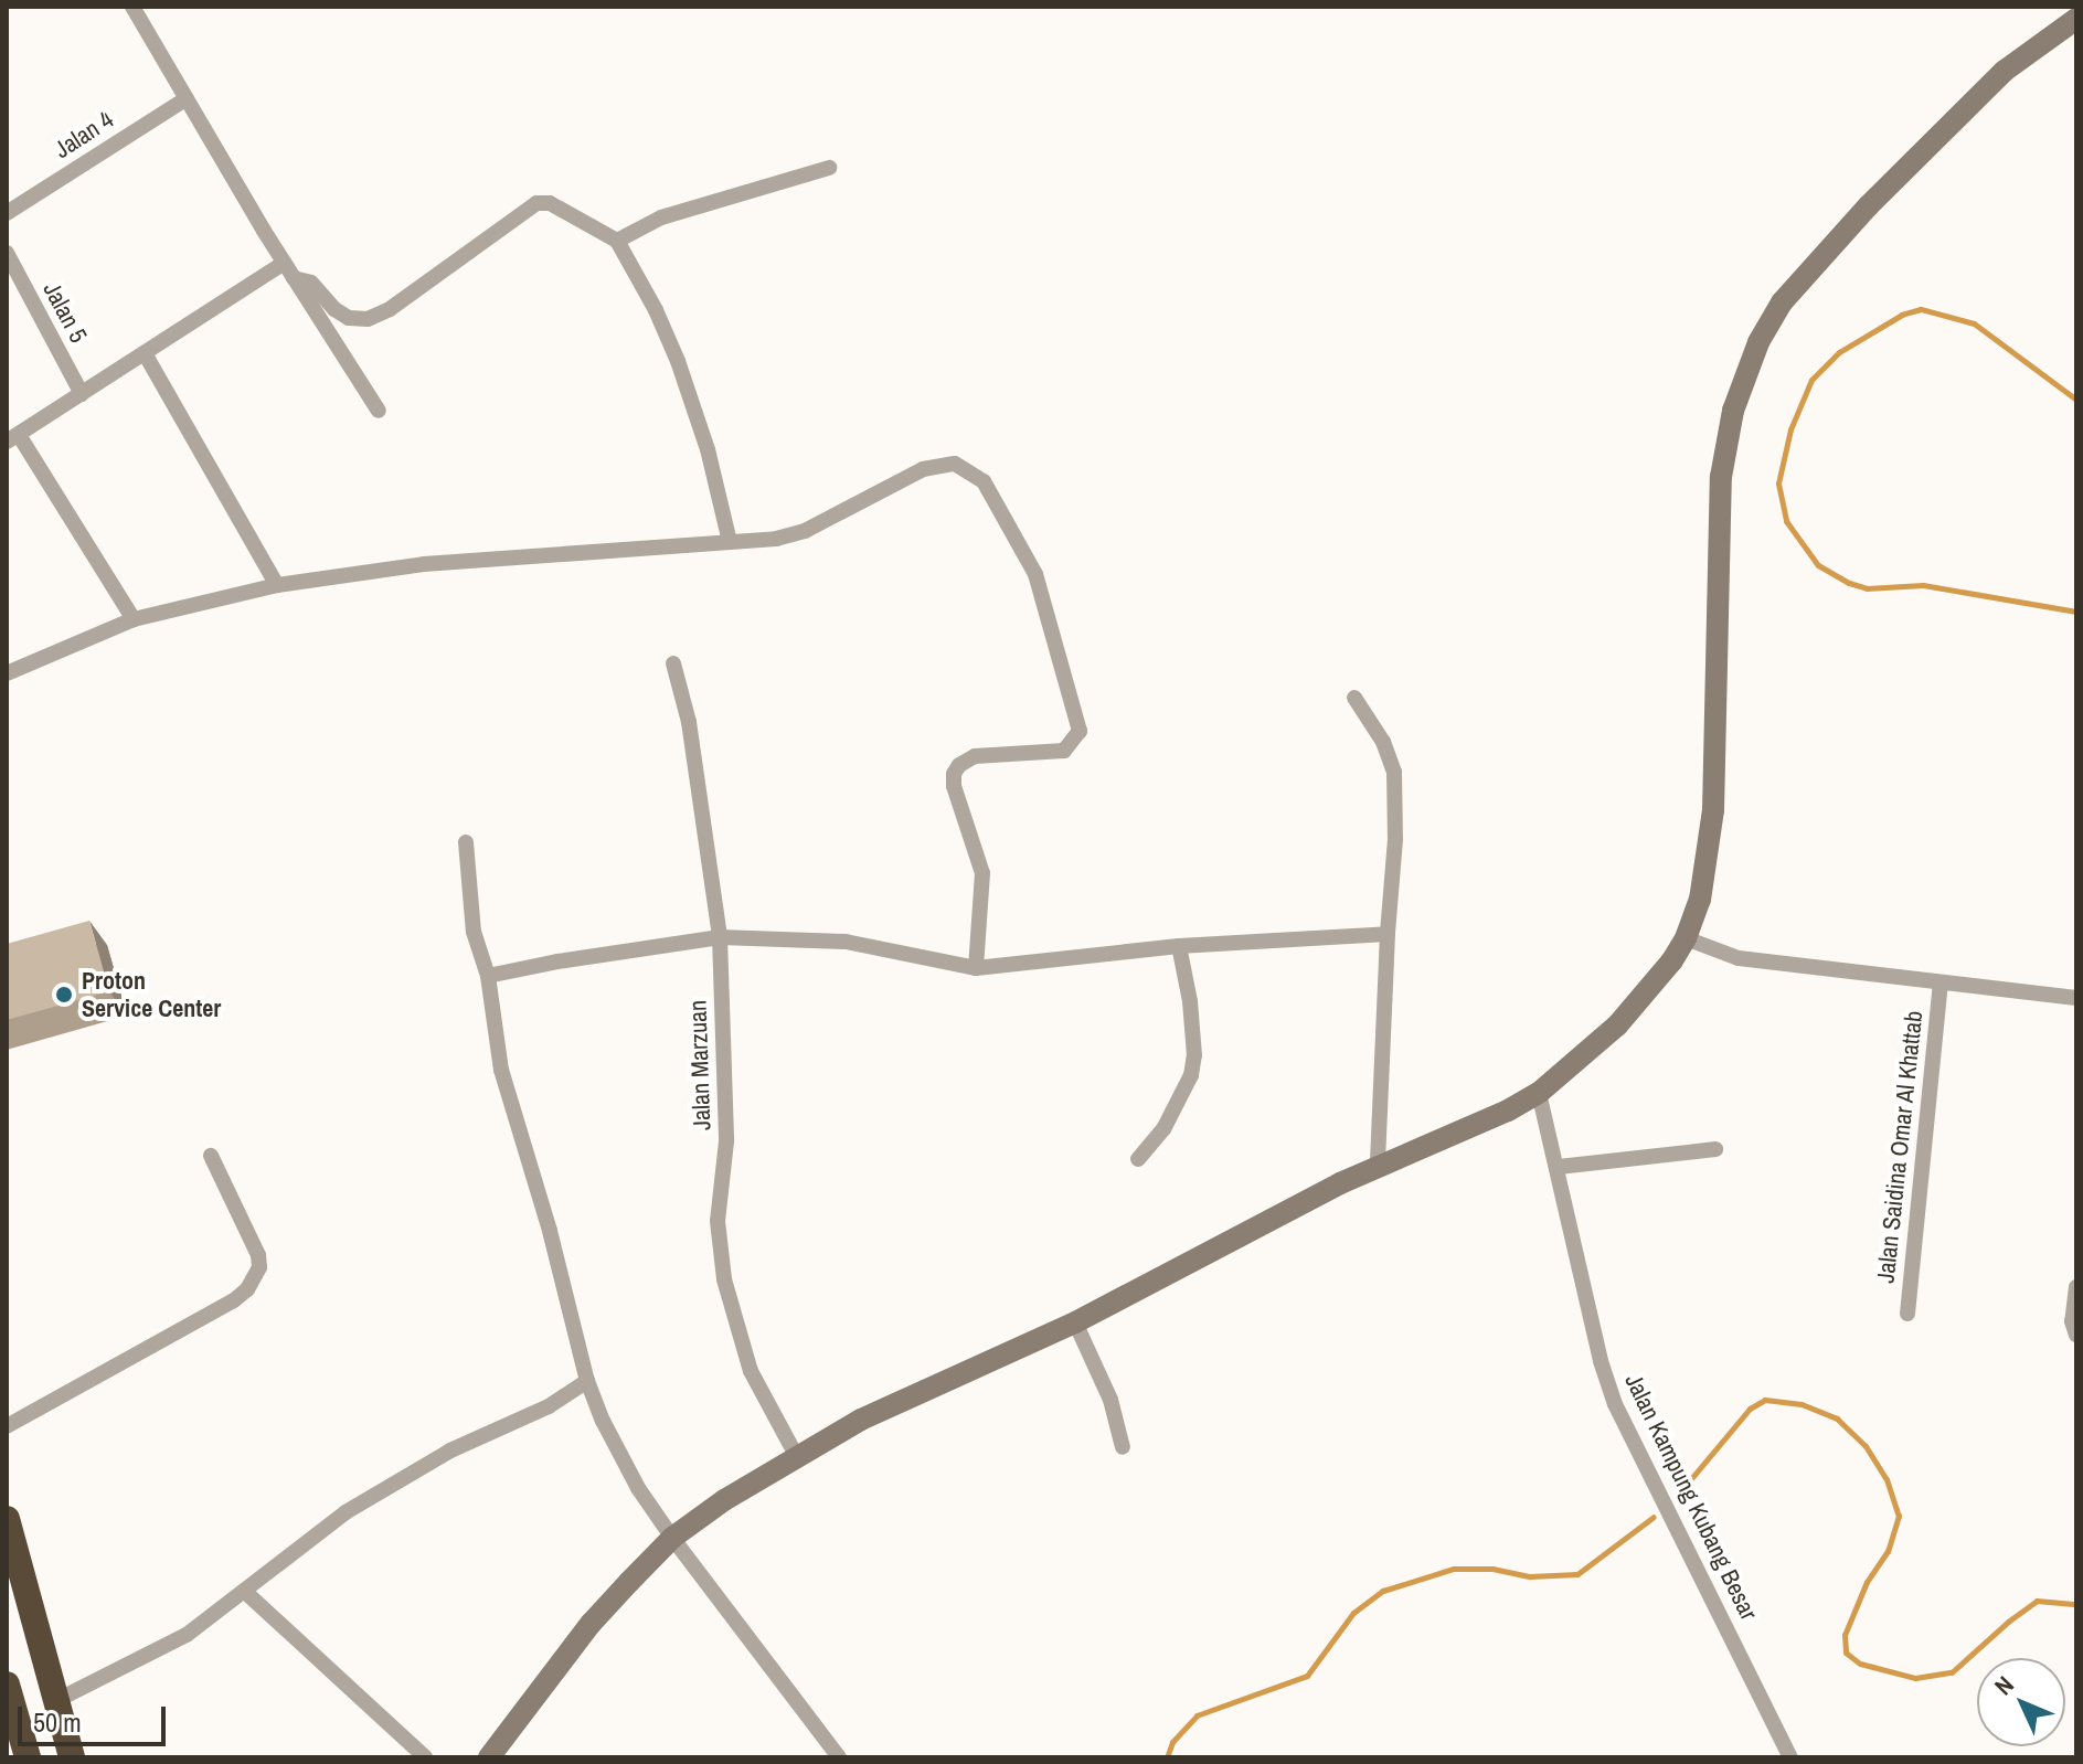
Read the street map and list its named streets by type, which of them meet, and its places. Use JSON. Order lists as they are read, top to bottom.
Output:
{
  "streets": {
    "street": [
      "Jalan 4",
      "Jalan 5",
      "Jalan Marzuan",
      "Jalan Saidina Omar Al Khattab",
      "Jalan Kampung Kubang Besar"
    ]
  },
  "places": ["Proton Service Center"],
  "scale_bar": "50 m",
  "north": "top left"
}
